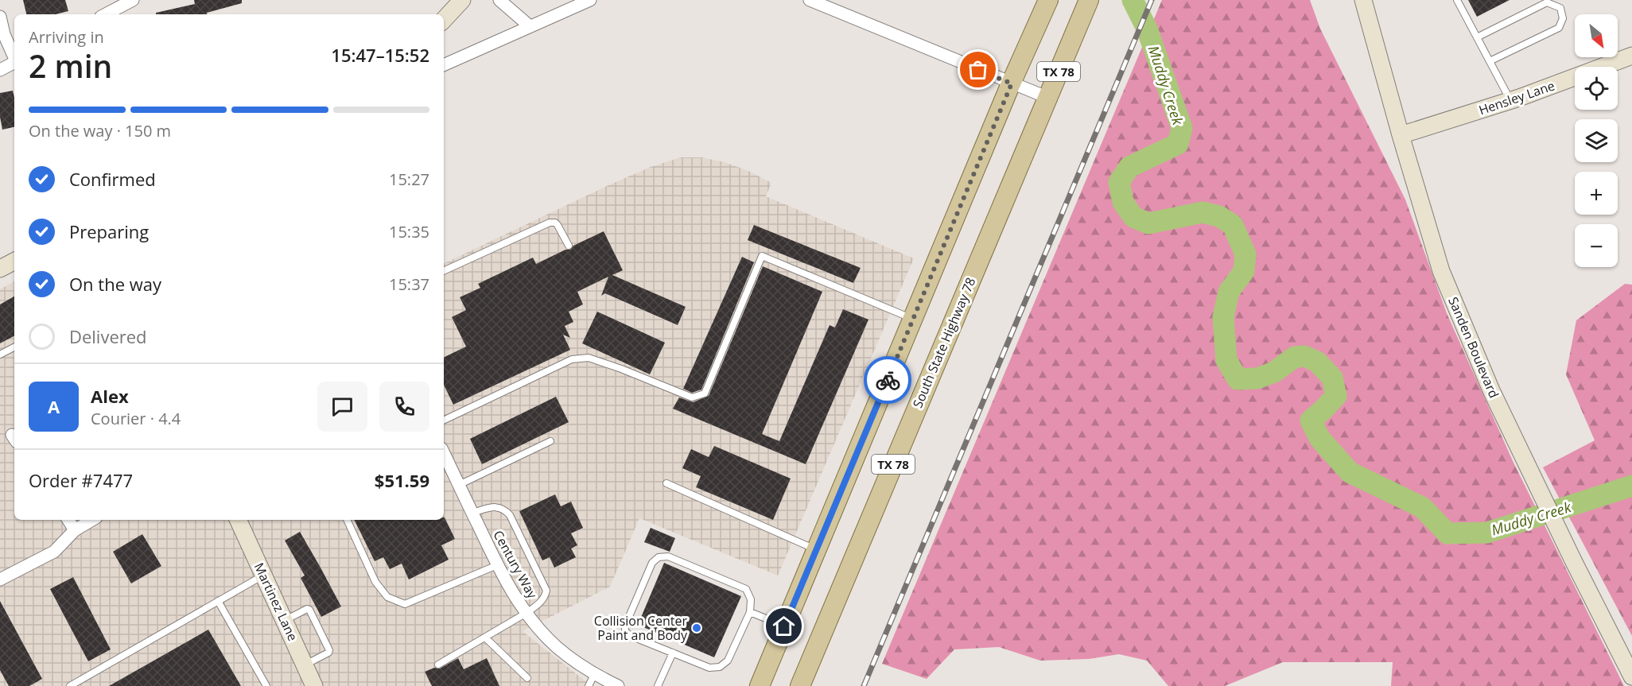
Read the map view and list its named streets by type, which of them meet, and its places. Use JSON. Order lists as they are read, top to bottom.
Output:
{
  "streets": {
    "main road": ["TX 78", "South State Highway 78"],
    "street": [
      "Hensley Lane",
      "Sanden Boulevard",
      "Century Way",
      "Martinez Lane"
    ]
  },
  "crossings": [
    ["Hensley Lane", "Sanden Boulevard"]
  ],
  "water": ["Muddy Creek"],
  "places": ["Collision Center Paint and Body"],
  "north": "bottom right",
  "page": {
    "map_buttons": ["+", "−"],
    "heading": ["2 min", "Arriving in", "15:47–15:52"],
    "panel": [
      "Alex",
      "Courier · 4.4",
      "Order #7477",
      "$51.59"
    ],
    "bar": "On the way · 150 m",
    "list": [
      ["Confirmed", "15:27"],
      ["Preparing", "15:35"],
      ["On the way", "15:37"],
      "Delivered"
    ],
    "round": "A"
  }
}
